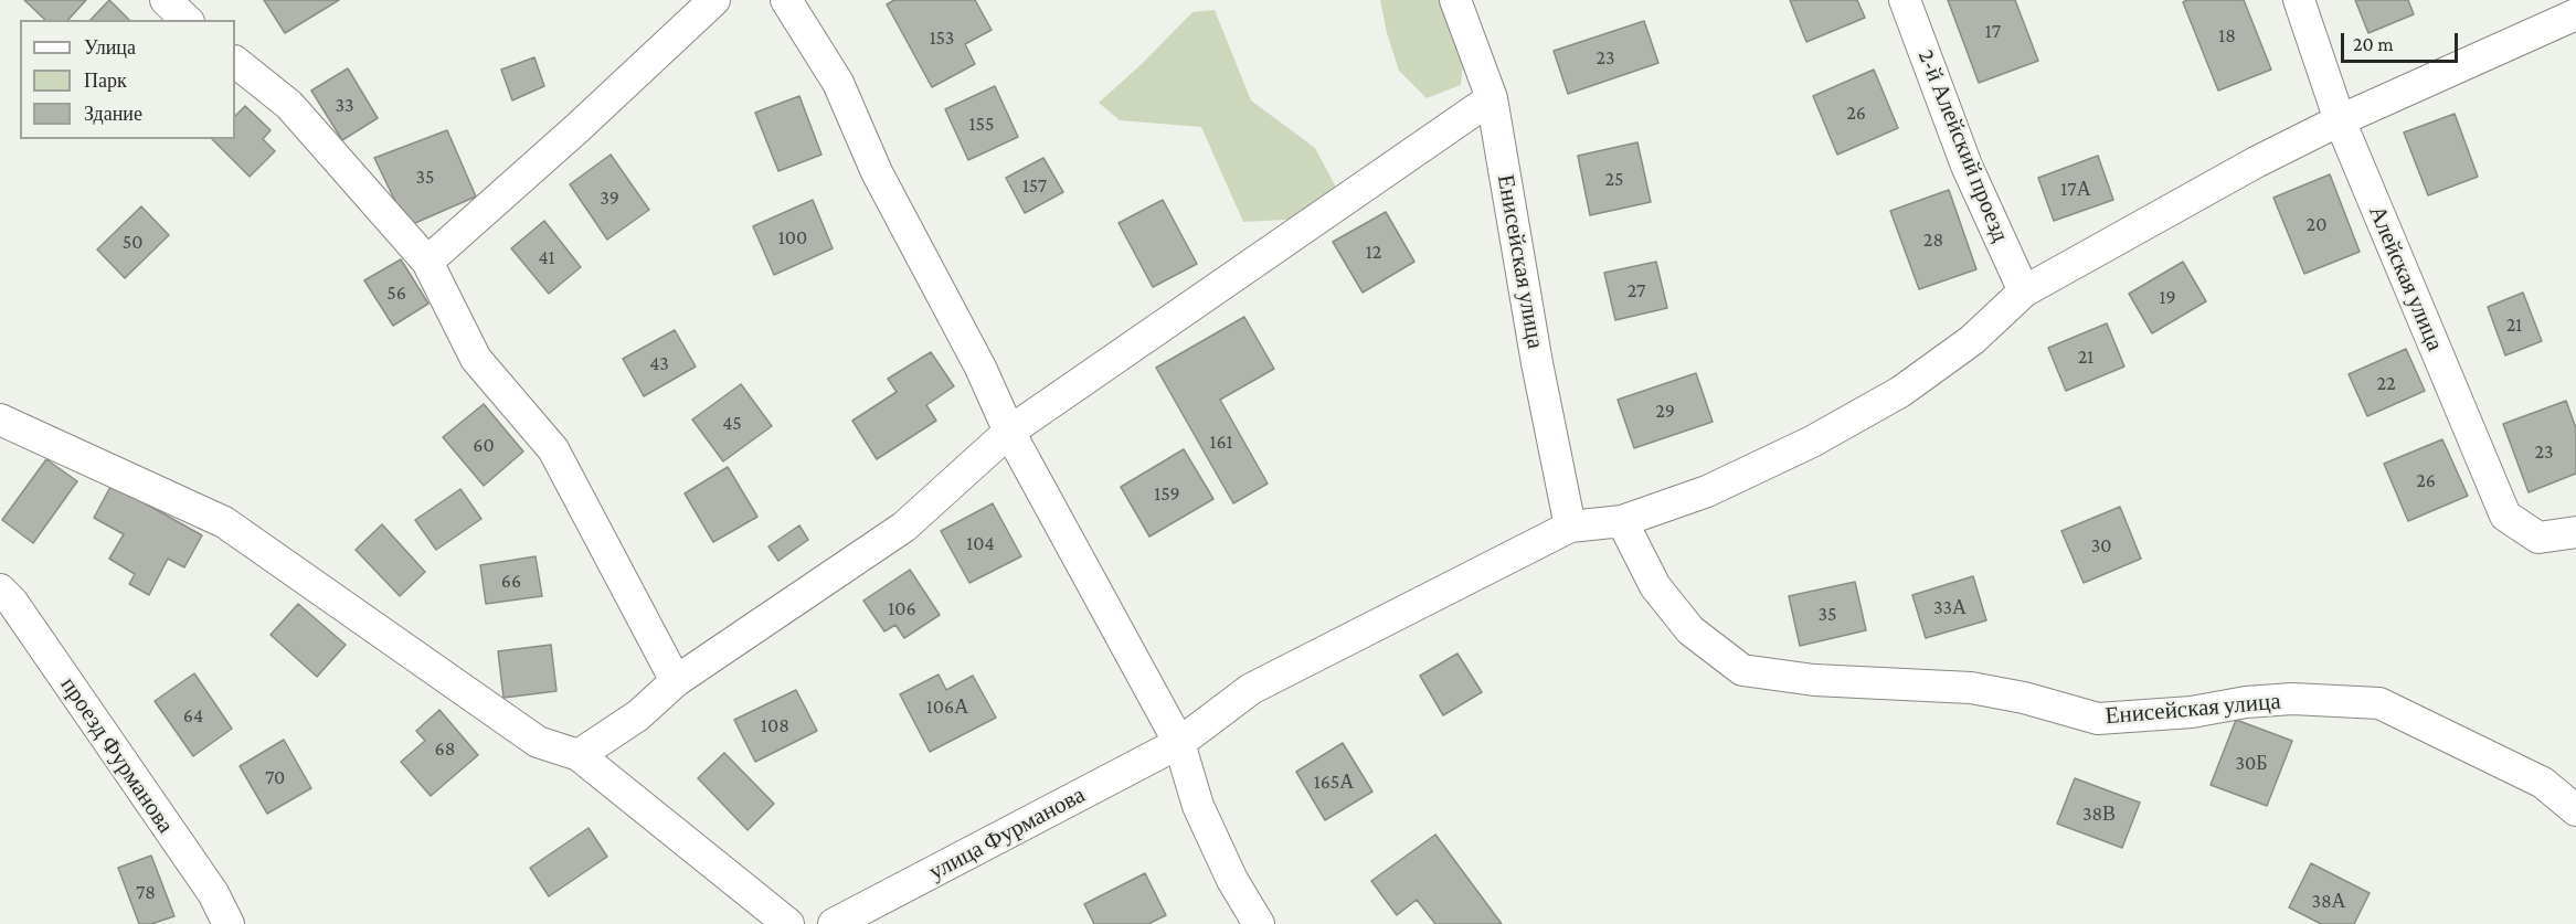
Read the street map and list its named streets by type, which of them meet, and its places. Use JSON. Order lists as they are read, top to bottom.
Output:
{
  "streets": {
    "street": [
      "2-й Алейский проезд",
      "Енисейская улица",
      "Алейская улица",
      "проезд Фурманова",
      "улица Фурманова"
    ]
  },
  "crossings": [
    ["Енисейская улица", "улица Фурманова"]
  ],
  "house_numbers": [
    "17",
    "18",
    "153",
    "23",
    "33",
    "26",
    "155",
    "35",
    "25",
    "157",
    "17А",
    "39",
    "20",
    "100",
    "28",
    "50",
    "12",
    "41",
    "27",
    "56",
    "19",
    "21",
    "21",
    "43",
    "22",
    "29",
    "45",
    "161",
    "60",
    "23",
    "26",
    "159",
    "104",
    "30",
    "66",
    "33А",
    "106",
    "35",
    "106А",
    "64",
    "108",
    "68",
    "30Б",
    "70",
    "165А",
    "38В",
    "78",
    "38А"
  ],
  "legend": ["Улица", "Парк", "Здание"],
  "scale_bar": "20 m"
}
